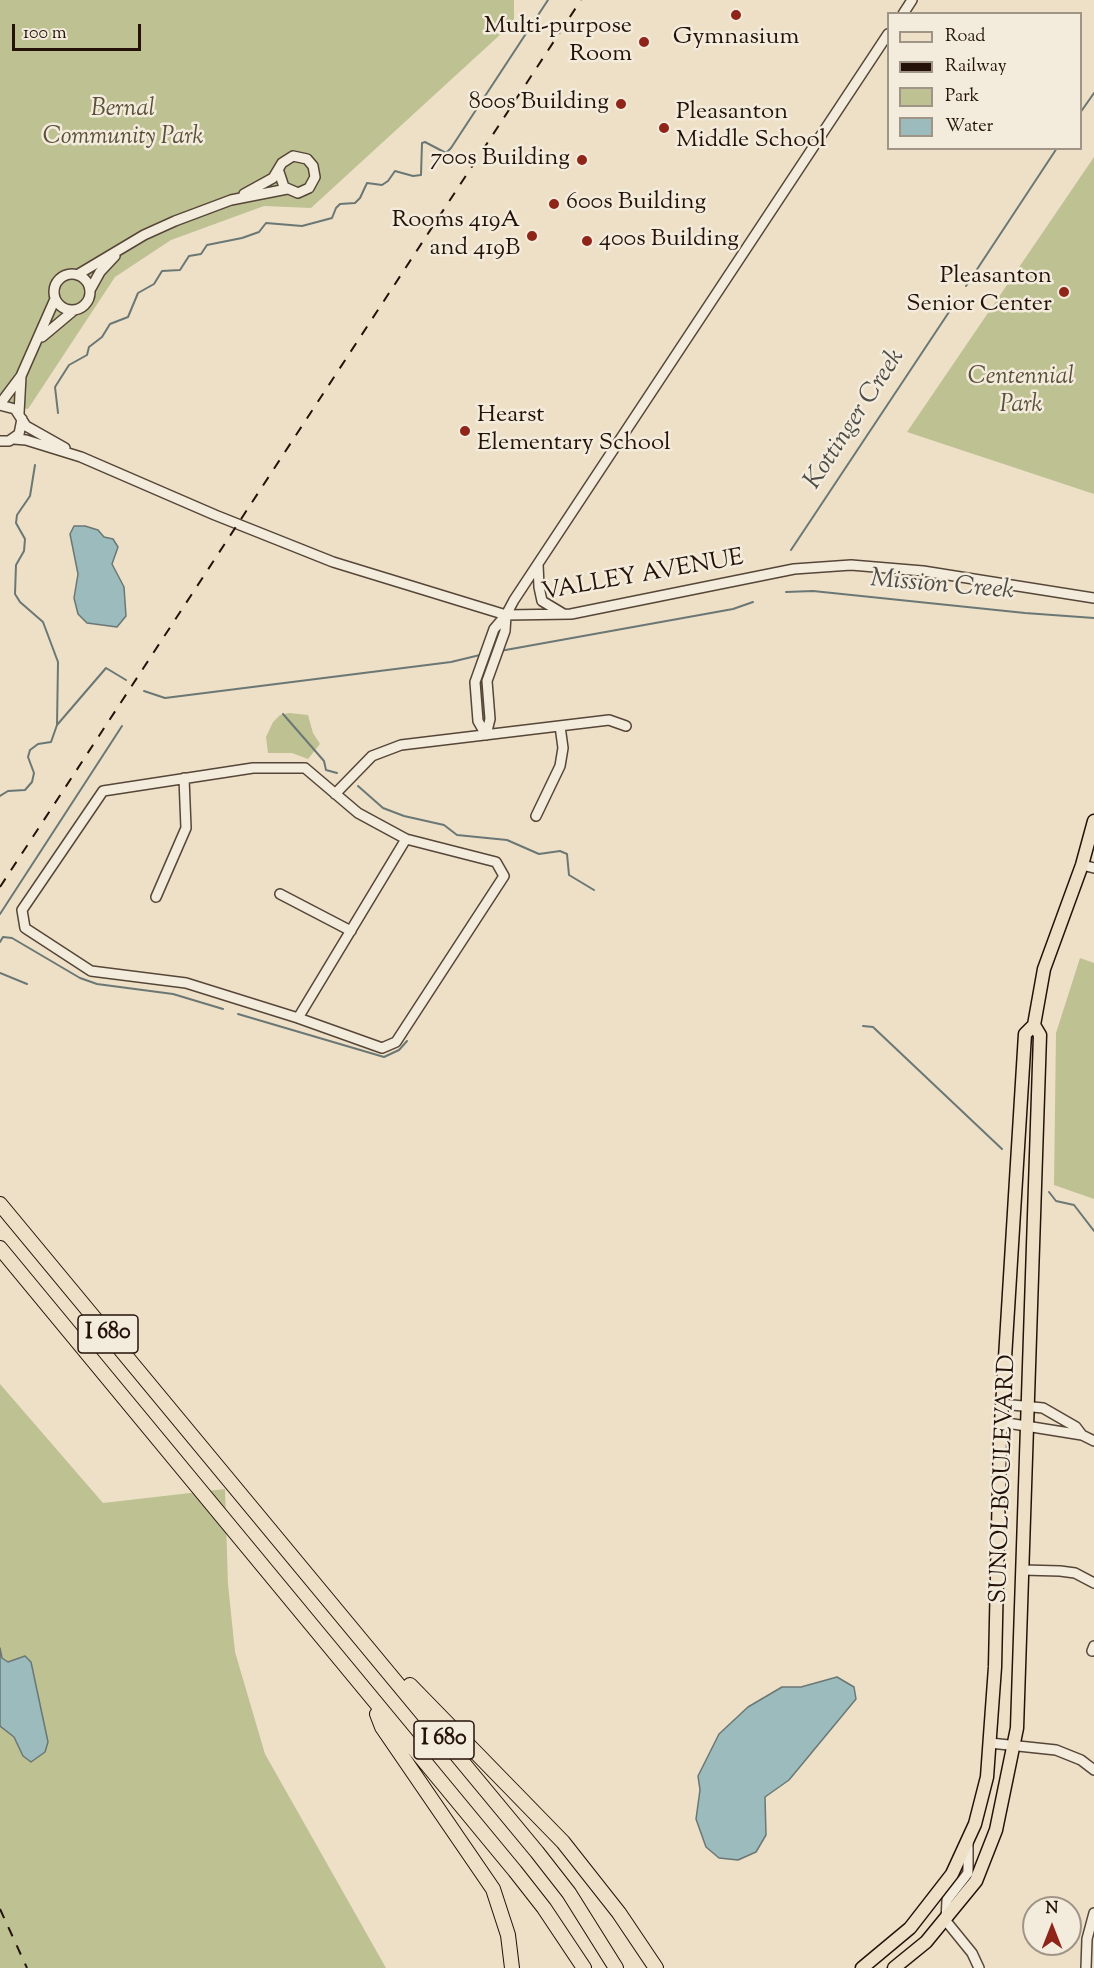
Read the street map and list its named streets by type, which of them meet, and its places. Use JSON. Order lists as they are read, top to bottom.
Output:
{
  "streets": {
    "highway": ["I 680"],
    "main road": ["SUNOL BOULEVARD"],
    "street": ["VALLEY AVENUE"]
  },
  "water": ["Kottinger Creek", "Mission Creek"],
  "parks": ["Bernal Community Park", "Centennial Park"],
  "places": [
    "Gymnasium",
    "Multi-purpose Room",
    "800s Building",
    "Pleasanton Middle School",
    "700s Building",
    "600s Building",
    "Rooms 419A and 419B",
    "400s Building",
    "Pleasanton Senior Center",
    "Hearst Elementary School"
  ],
  "legend": [
    "Road",
    "Railway",
    "Park",
    "Water"
  ],
  "scale_bar": "100 m",
  "north": "top"
}
